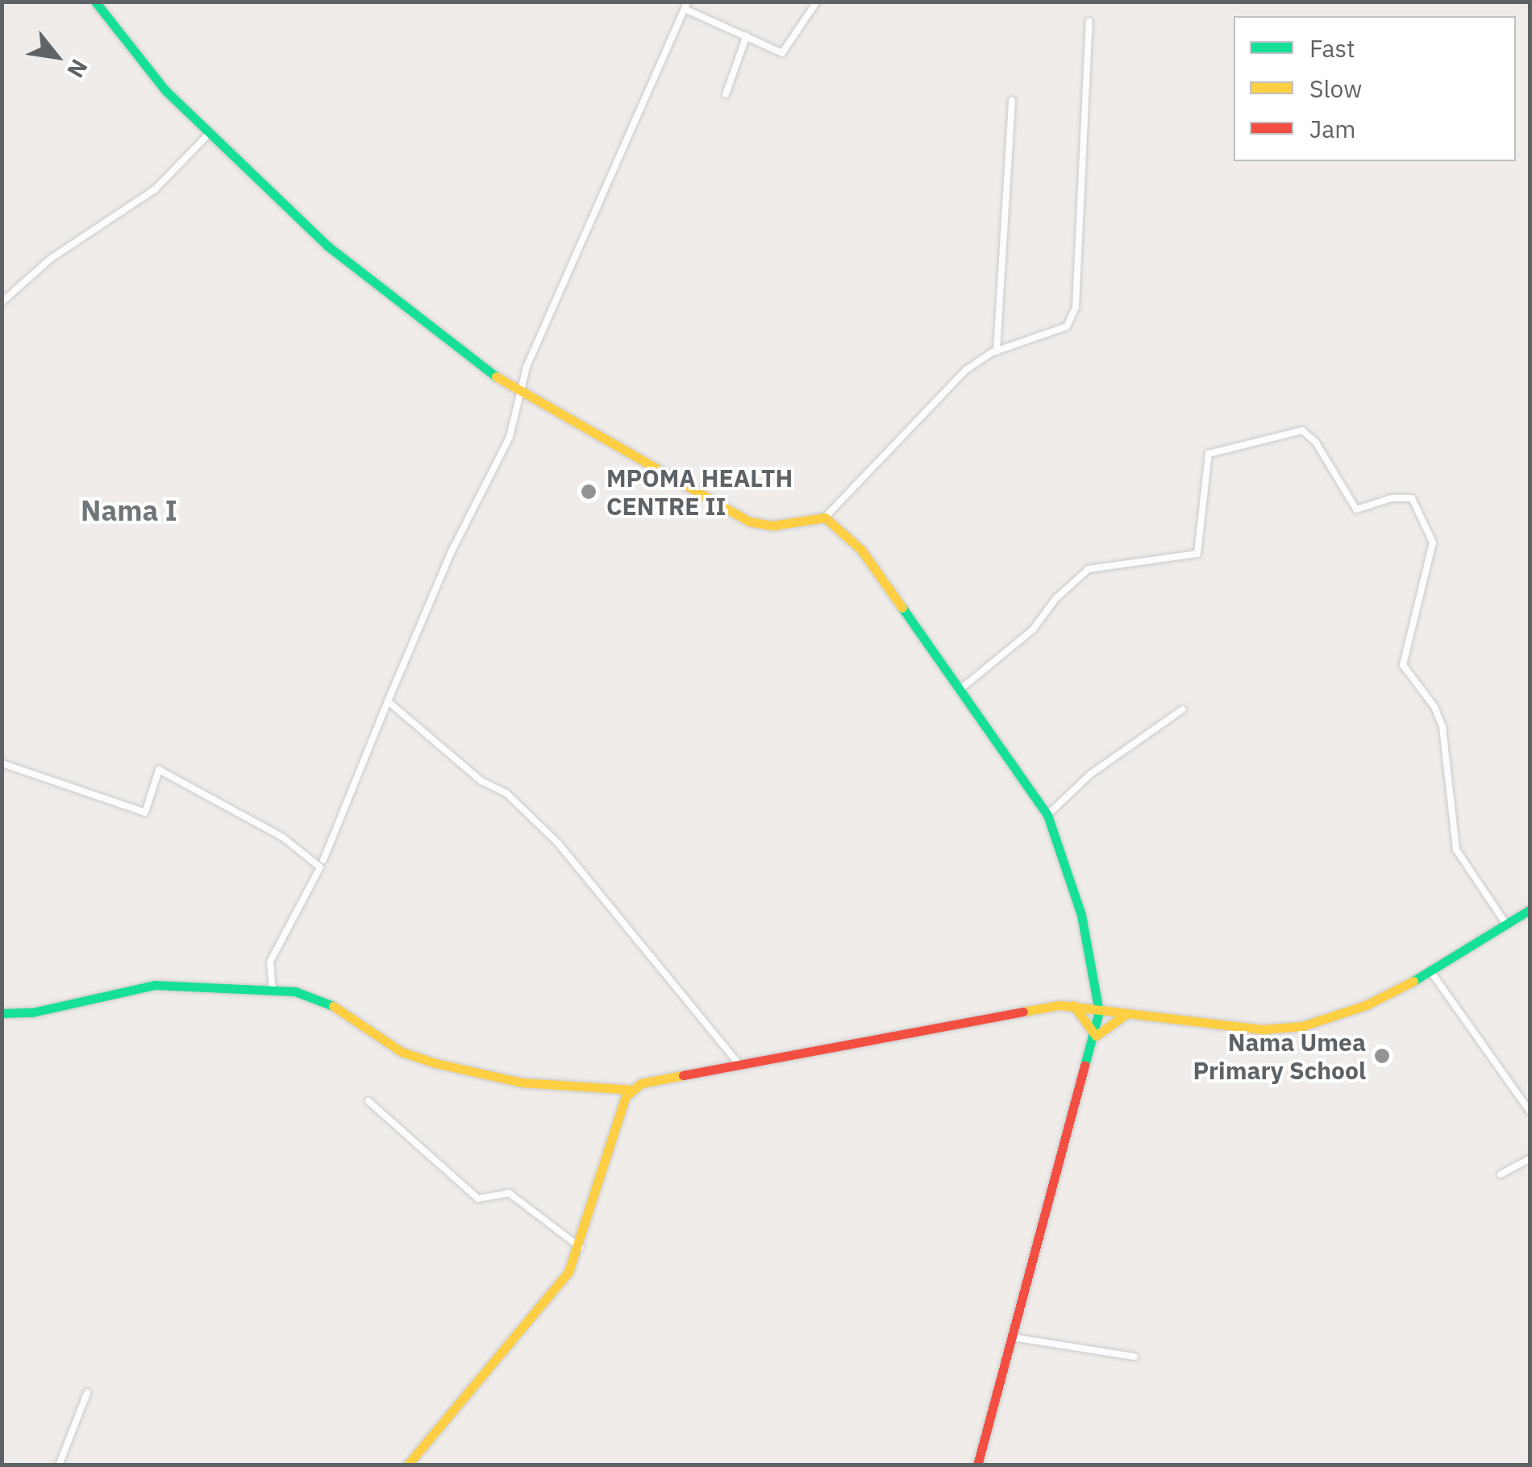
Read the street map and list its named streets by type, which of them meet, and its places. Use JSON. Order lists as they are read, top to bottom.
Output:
{
  "districts": ["Nama I"],
  "places": ["MPOMA HEALTH CENTRE II", "Nama Umea Primary School"],
  "legend": ["Fast", "Slow", "Jam"],
  "north": "bottom right"
}
